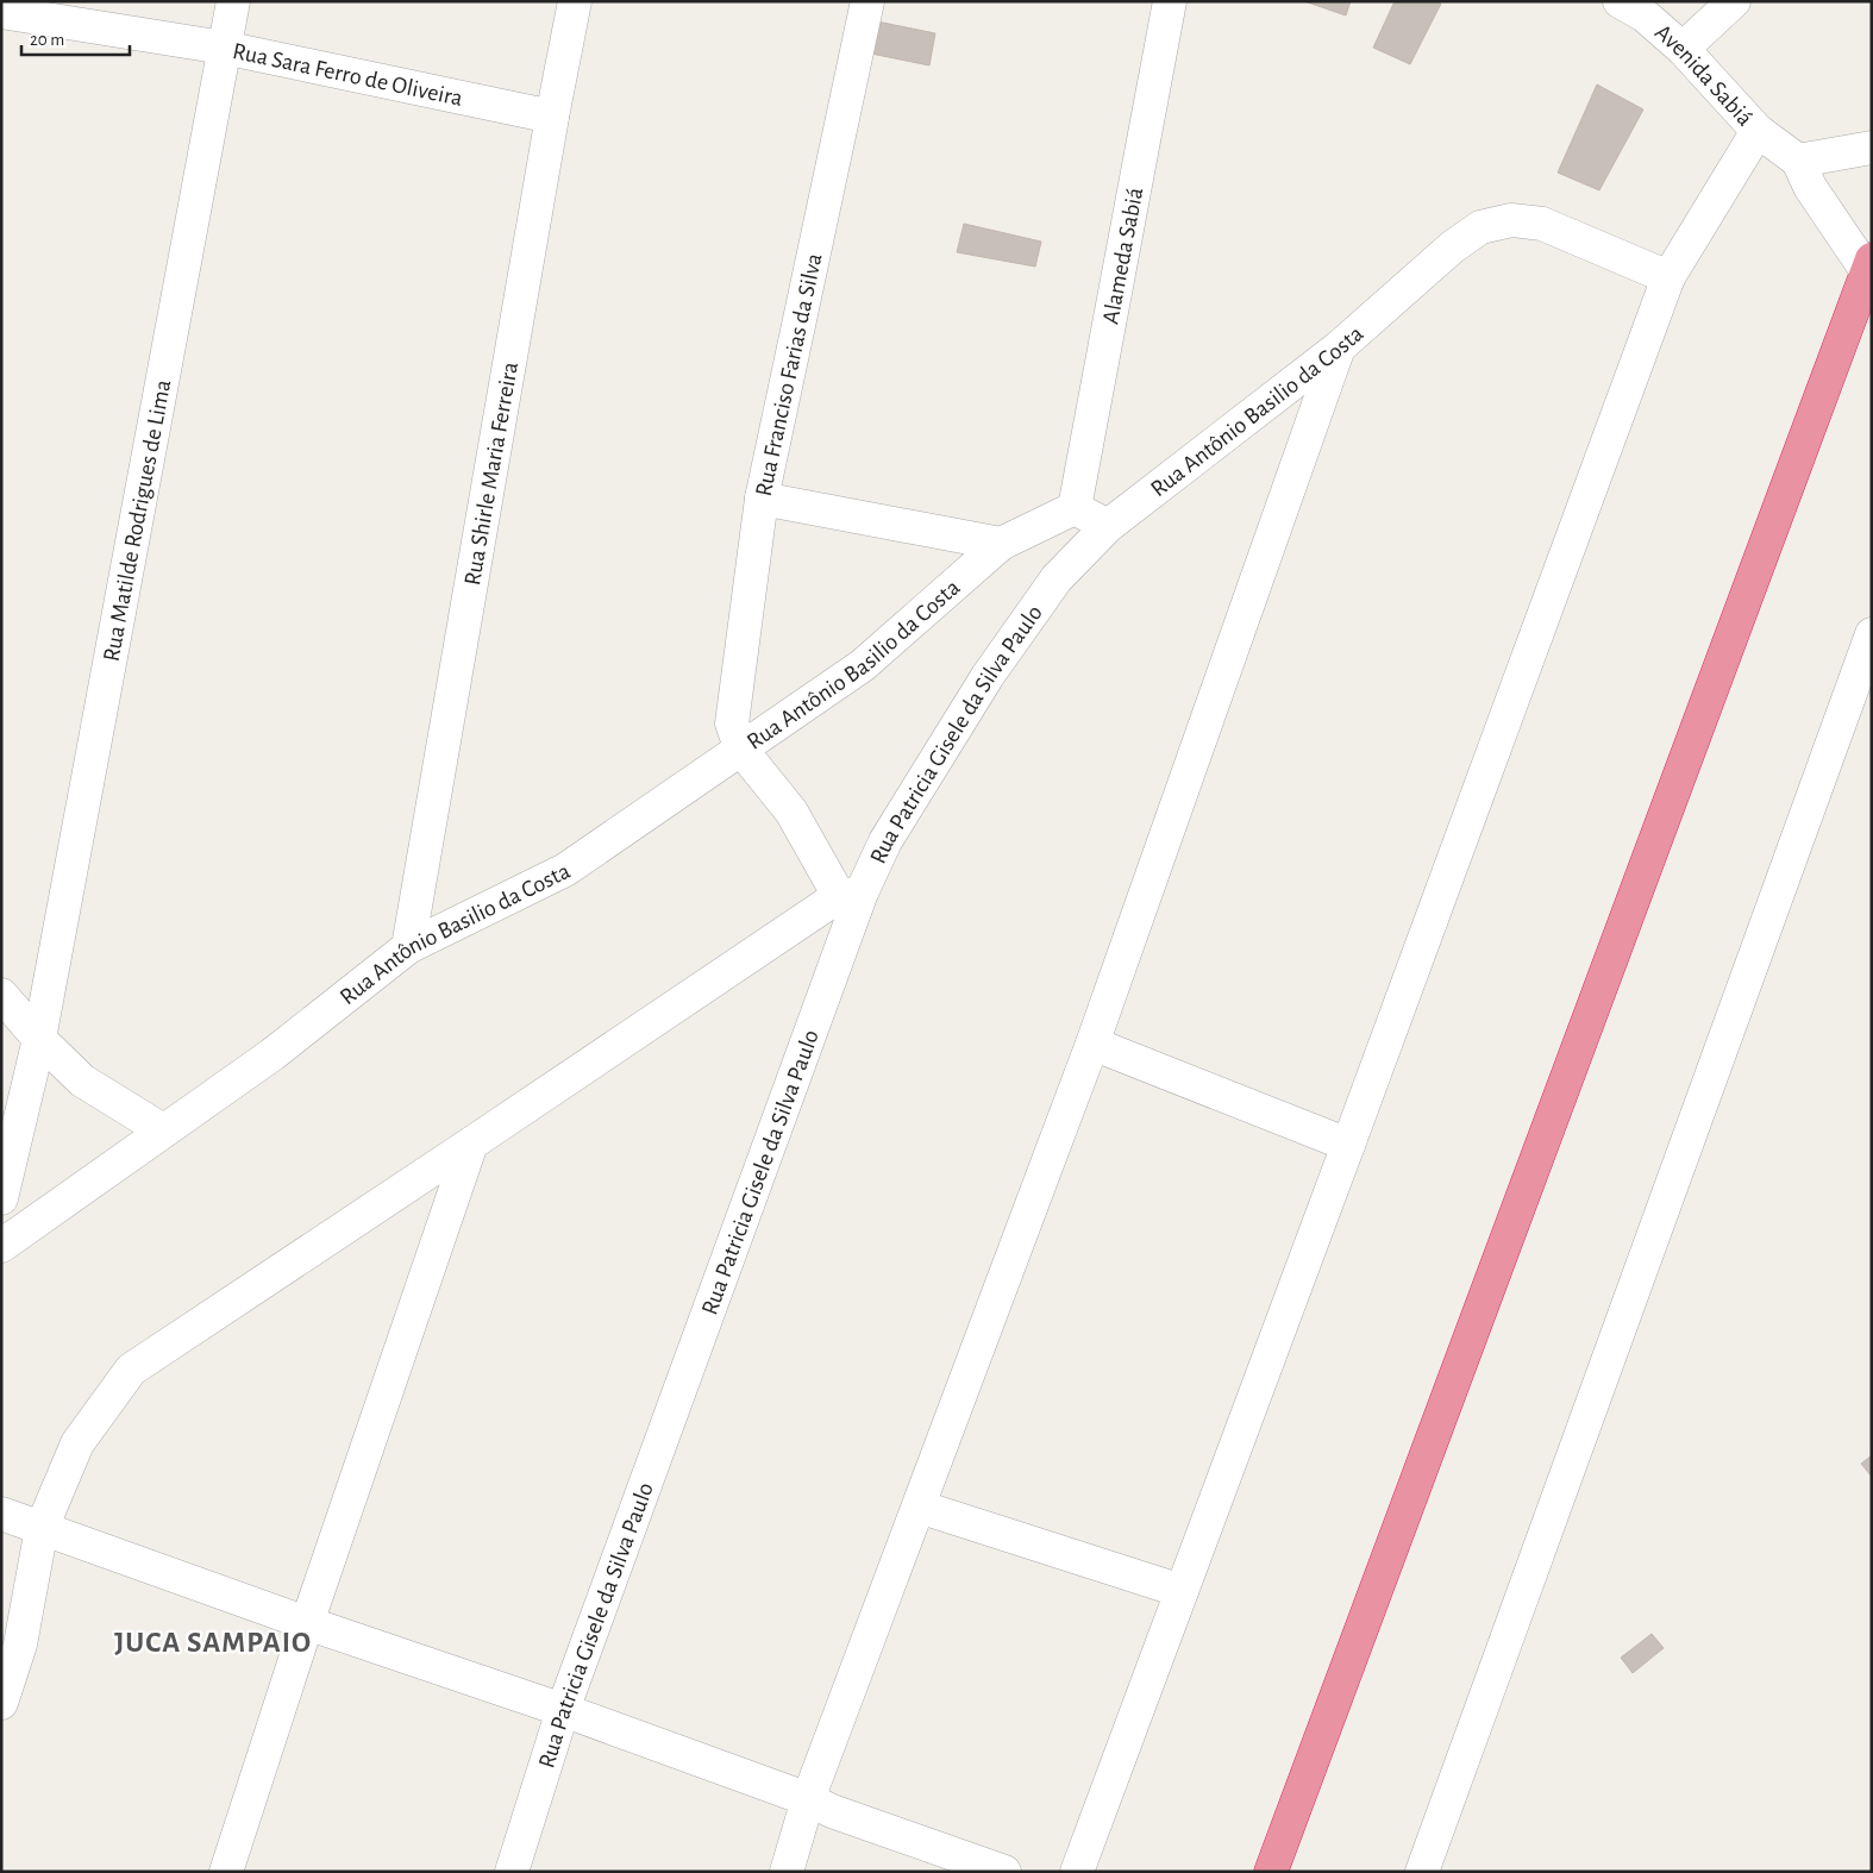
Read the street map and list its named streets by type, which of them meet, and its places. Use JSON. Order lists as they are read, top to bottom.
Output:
{
  "streets": {
    "street": [
      "Rua Sara Ferro de Oliveira",
      "Avenida Sabiá",
      "Alameda Sabiá",
      "Rua Franciso Farias da Silva",
      "Rua Antônio Basilio da Costa",
      "Rua Shirle Maria Ferreira",
      "Rua Matilde Rodrigues de Lima",
      "Rua Patricia Gisele da Silva Paulo"
    ]
  },
  "crossings": [
    ["Rua Sara Ferro de Oliveira", "Rua Shirle Maria Ferreira"],
    ["Rua Sara Ferro de Oliveira", "Rua Matilde Rodrigues de Lima"],
    ["Alameda Sabiá", "Rua Antônio Basilio da Costa"],
    ["Rua Franciso Farias da Silva", "Rua Antônio Basilio da Costa"],
    ["Rua Antônio Basilio da Costa", "Rua Shirle Maria Ferreira"],
    ["Rua Antônio Basilio da Costa", "Rua Patricia Gisele da Silva Paulo"]
  ],
  "districts": ["JUCA SAMPAIO"],
  "scale_bar": "20 m"
}
